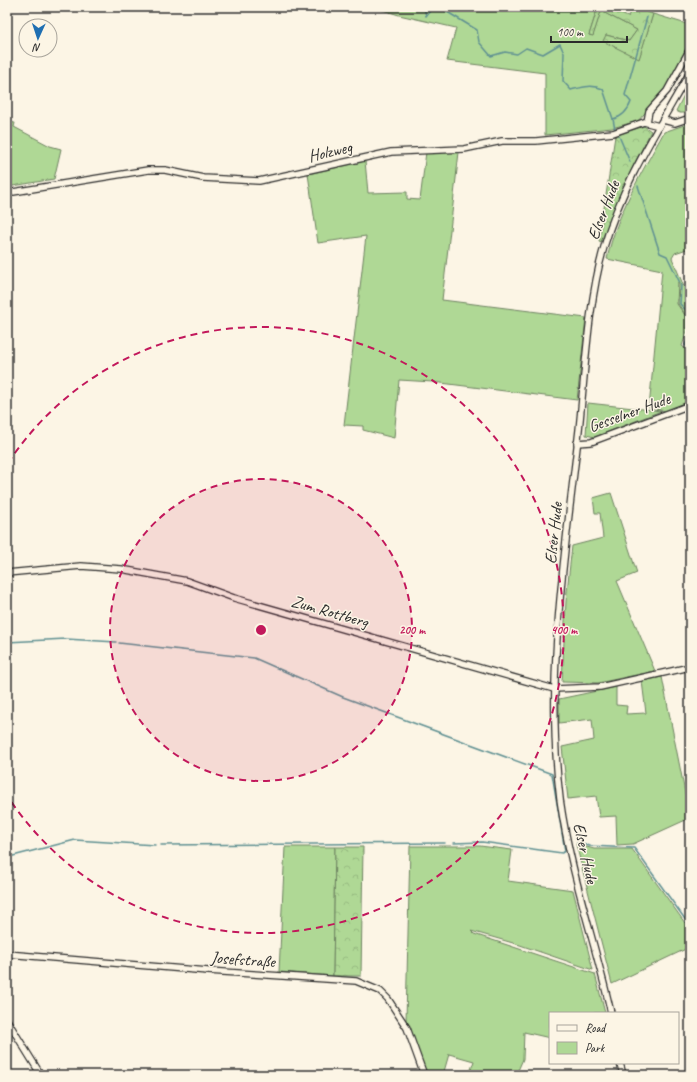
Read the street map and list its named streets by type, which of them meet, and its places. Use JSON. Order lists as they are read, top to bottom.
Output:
{
  "streets": {
    "street": [
      "Holzweg",
      "Elser Hude",
      "Gesselner Hude",
      "Zum Rottberg",
      "Josefstraße"
    ]
  },
  "crossings": [
    ["Elser Hude", "Gesselner Hude"],
    ["Elser Hude", "Zum Rottberg"]
  ],
  "legend": ["Road", "Park"],
  "scale_bar": "100 m",
  "north": "bottom",
  "rings": ["200 m", "400 m"]
}
